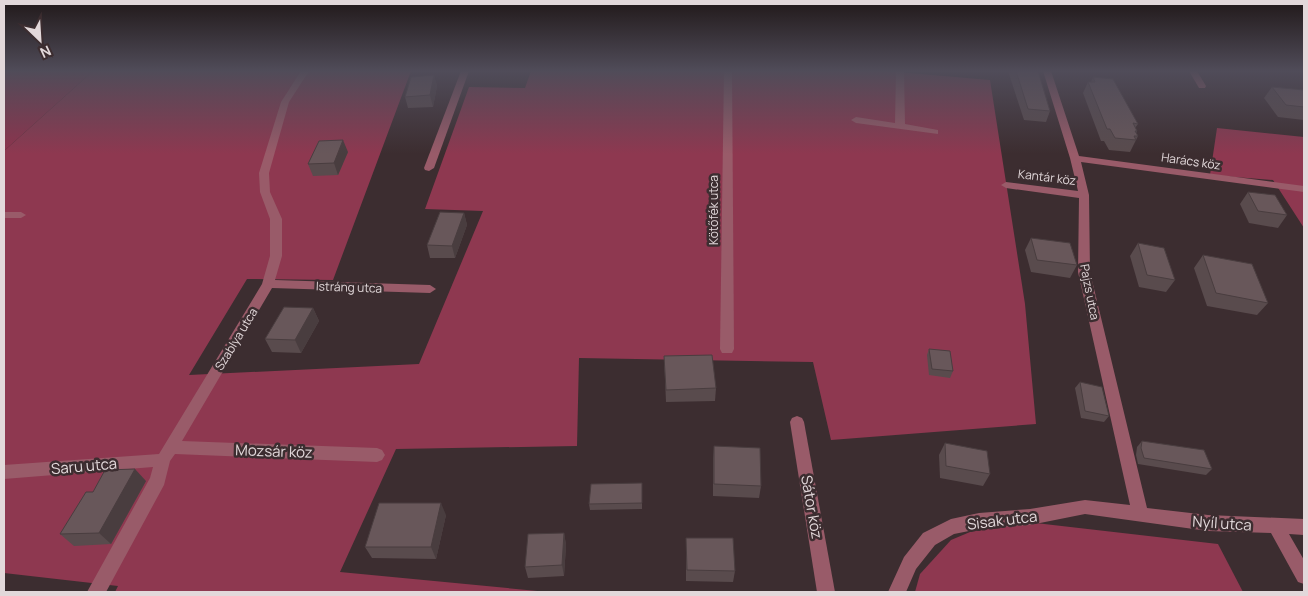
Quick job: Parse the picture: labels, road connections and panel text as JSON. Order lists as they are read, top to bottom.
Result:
{
  "streets": {
    "street": [
      "Harács köz",
      "Kantár köz",
      "Kötőfék utca",
      "Istráng utca",
      "Pajzs utca",
      "Szablya utca",
      "Mozsár köz",
      "Saru utca",
      "Sátor köz",
      "Sisak utca",
      "Nyíl utca"
    ]
  },
  "crossings": [
    ["Harács köz", "Pajzs utca"],
    ["Kantár köz", "Pajzs utca"],
    ["Istráng utca", "Szablya utca"],
    ["Pajzs utca", "Sisak utca"],
    ["Pajzs utca", "Nyíl utca"],
    ["Szablya utca", "Mozsár köz"],
    ["Szablya utca", "Saru utca"],
    ["Mozsár köz", "Saru utca"],
    ["Sisak utca", "Nyíl utca"]
  ],
  "north": "bottom right"
}
